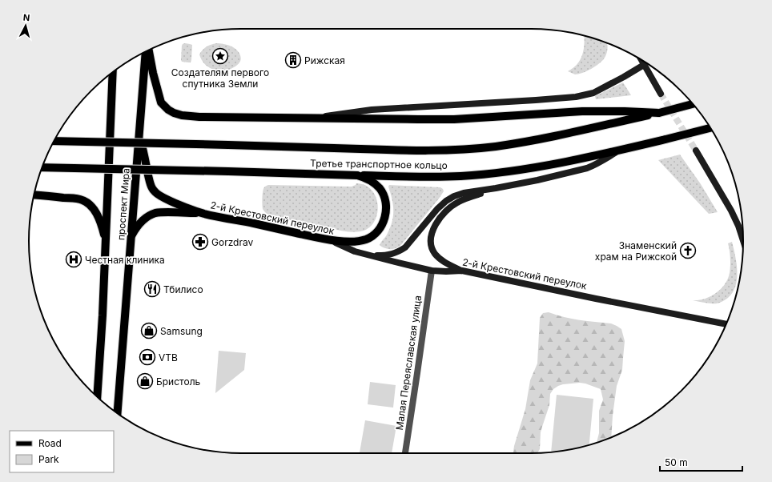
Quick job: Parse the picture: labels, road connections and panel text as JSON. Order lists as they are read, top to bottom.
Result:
{
  "streets": {
    "main road": ["Третье транспортное кольцо", "проспект Мира", "2-й Крестовский переулок"],
    "street": ["Малая Переяславская улица"]
  },
  "crossings": [
    ["проспект Мира", "2-й Крестовский переулок"],
    ["2-й Крестовский переулок", "Малая Переяславская улица"]
  ],
  "places": {
    "place": ["Создателям первого спутника Земли"],
    "building": ["Рижская"],
    "pharmacy": ["Gorzdrav"],
    "church": ["Знаменский храм на Рижской"],
    "hospital": ["Честная клиника"],
    "restaurant": ["Тбилисо"],
    "shop": ["Samsung", "Бристоль"],
    "bank": ["VTB"]
  },
  "legend": ["Road", "Park"],
  "scale_bar": "50 m",
  "north": "top"
}
